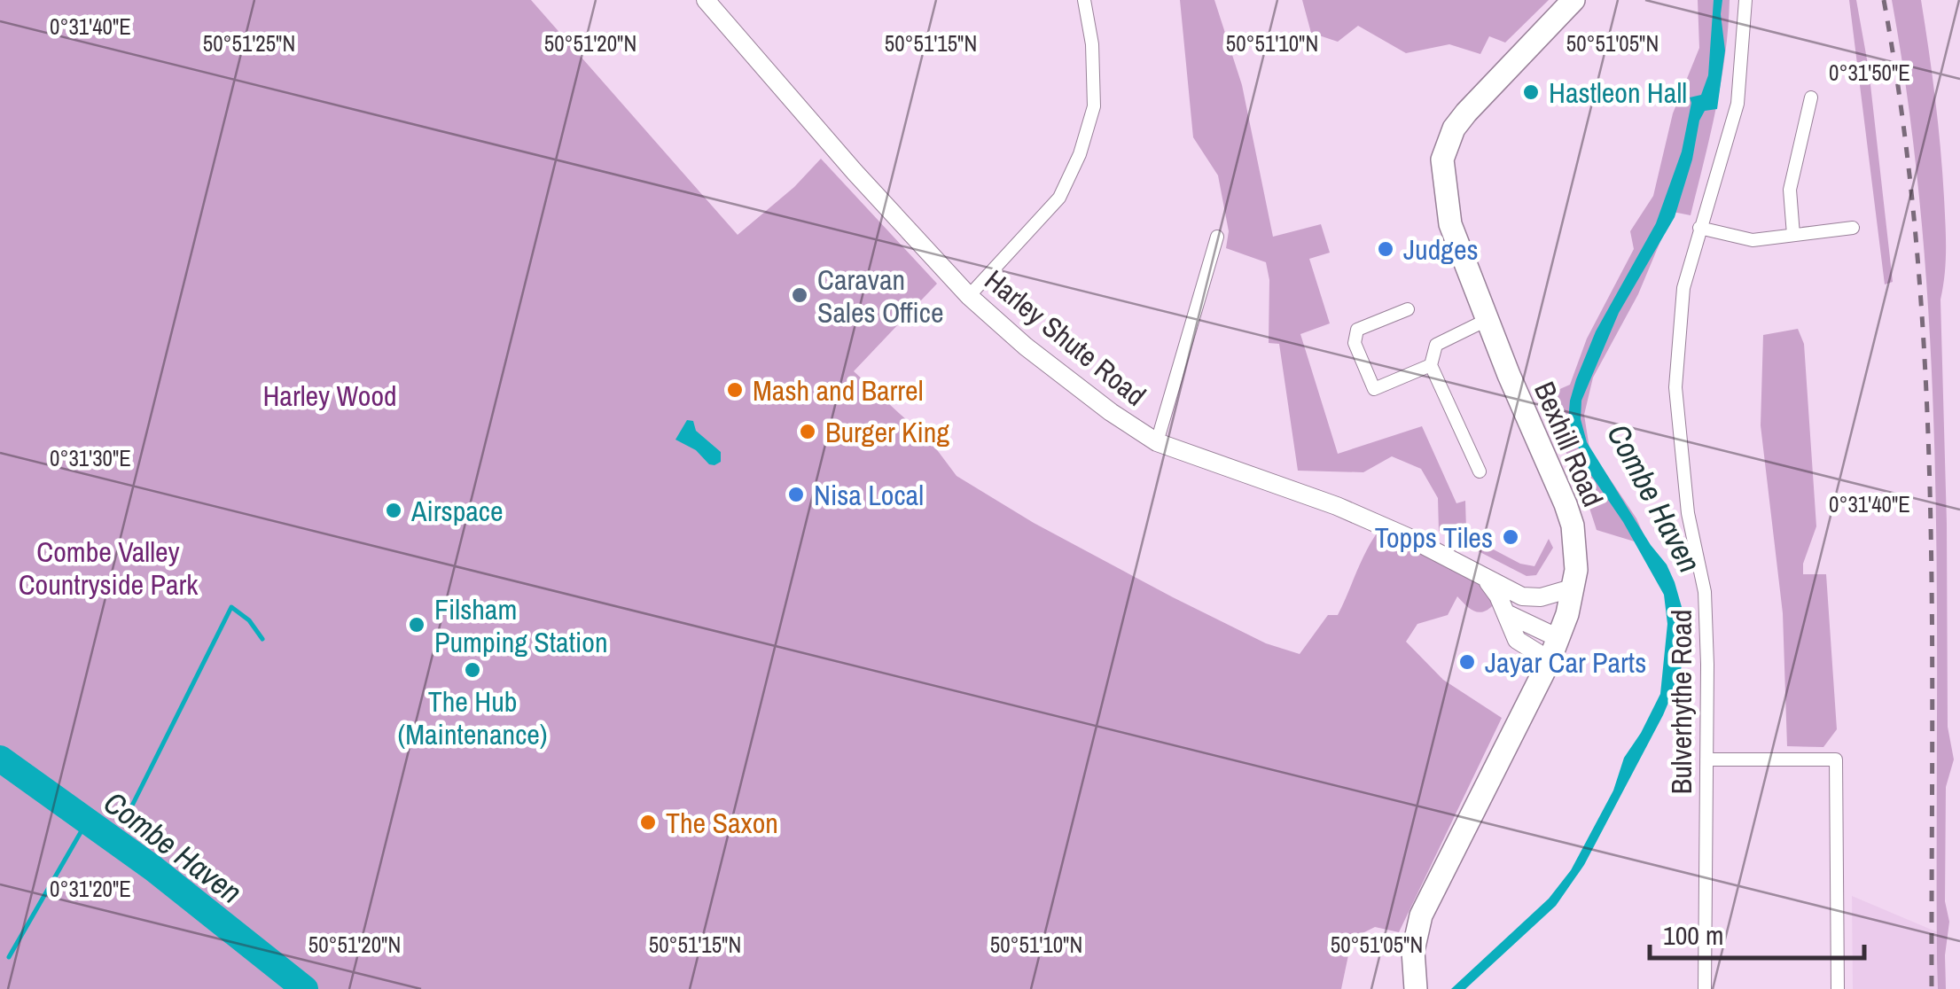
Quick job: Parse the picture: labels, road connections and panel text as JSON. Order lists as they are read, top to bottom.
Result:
{
  "streets": {
    "highway": ["Bexhill Road"],
    "main road": ["Harley Shute Road"],
    "street": ["Bulverhythe Road"]
  },
  "crossings": [
    ["Harley Shute Road", "Bexhill Road"]
  ],
  "water": ["Combe Haven"],
  "parks": ["Harley Wood", "Combe Valley Countryside Park"],
  "places": [
    "Hastleon Hall",
    "Judges",
    "Caravan Sales Office",
    "Mash and Barrel",
    "Burger King",
    "Nisa Local",
    "Airspace",
    "Topps Tiles",
    "Filsham Pumping Station",
    "Jayar Car Parts",
    "The Hub (Maintenance)",
    "The Saxon"
  ],
  "scale_bar": "100 m",
  "coordinates": [
    "0°31'40\"E",
    "50°51'25\"N",
    "50°51'20\"N",
    "50°51'15\"N",
    "50°51'10\"N",
    "50°51'05\"N",
    "0°31'50\"E",
    "0°31'30\"E",
    "0°31'20\"E"
  ]
}
